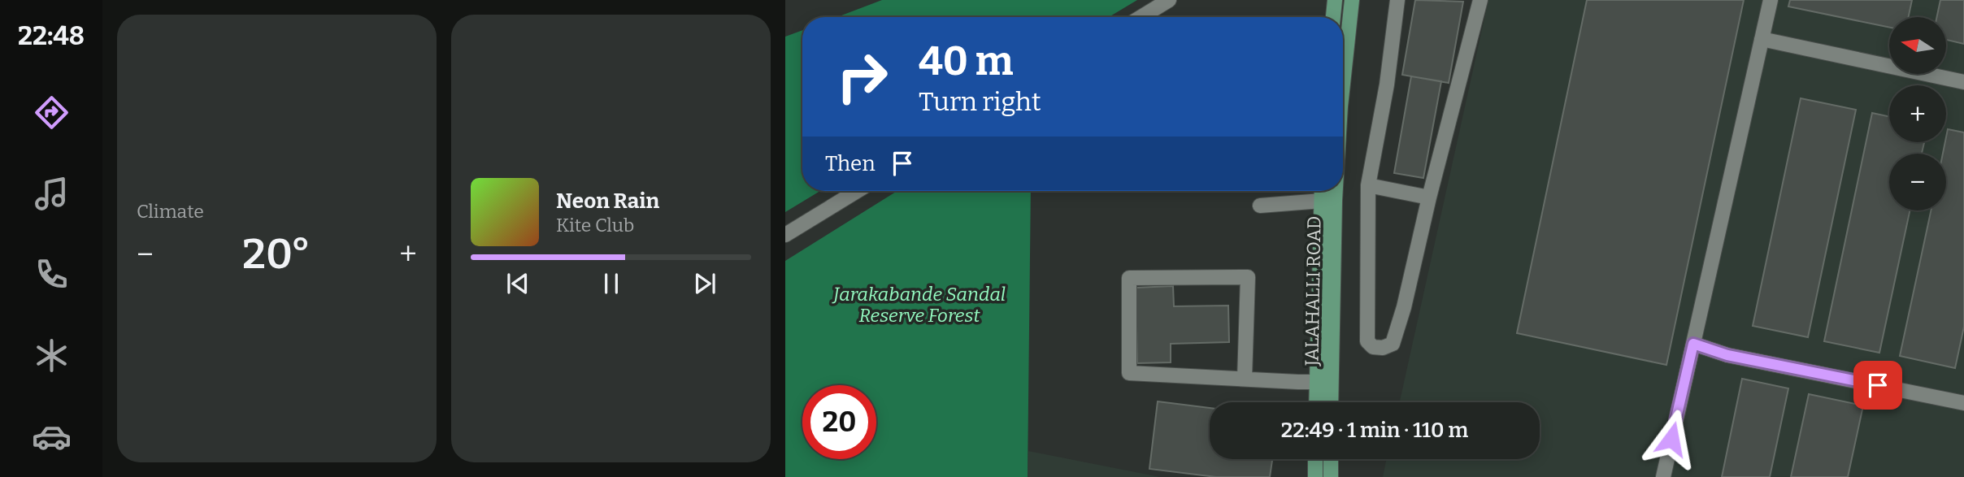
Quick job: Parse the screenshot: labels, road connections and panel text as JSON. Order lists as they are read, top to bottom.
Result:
{
  "streets": {
    "main road": ["JALAHALLI ROAD"]
  },
  "parks": ["Jarakabande Sandal Reserve Forest"],
  "north": "left",
  "page": {
    "tabs": "22:48",
    "tile": "Climate",
    "map_buttons": ["+", "−"],
    "turn": ["40 m", "Turn right"],
    "then": "Then",
    "song": ["Neon Rain", "Kite Club"],
    "heat": ["−", "20°", "+"],
    "limit": "20",
    "trip": "22:49 · 1 min · 110 m"
  }
}
